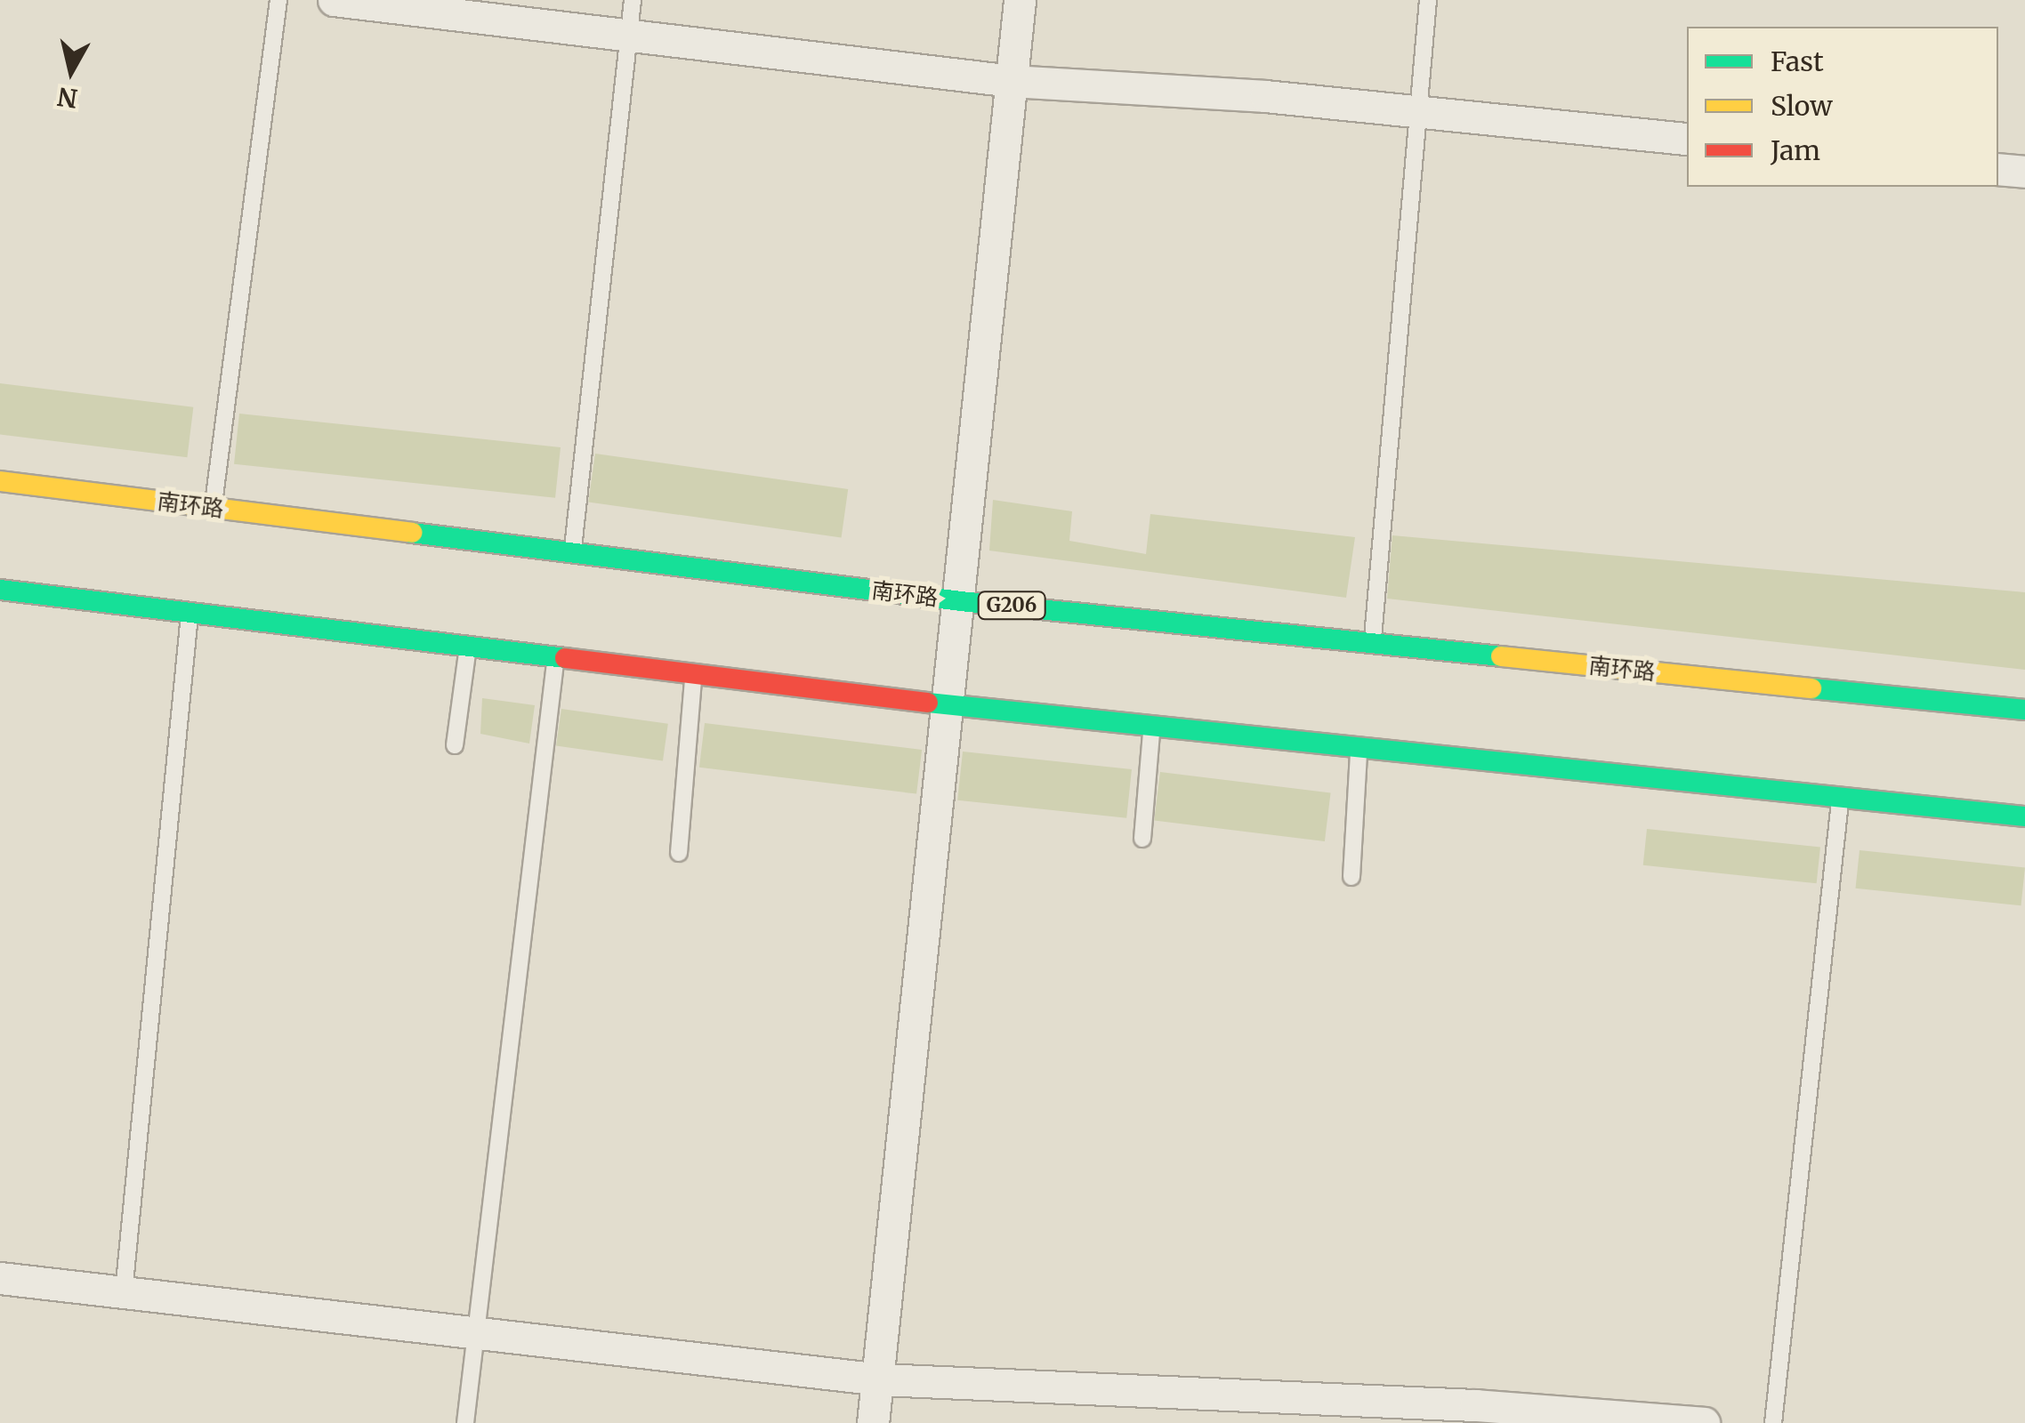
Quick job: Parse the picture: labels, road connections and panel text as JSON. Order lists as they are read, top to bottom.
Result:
{
  "streets": {
    "highway": ["南环路", "G206"]
  },
  "legend": ["Fast", "Slow", "Jam"],
  "north": "bottom"
}
